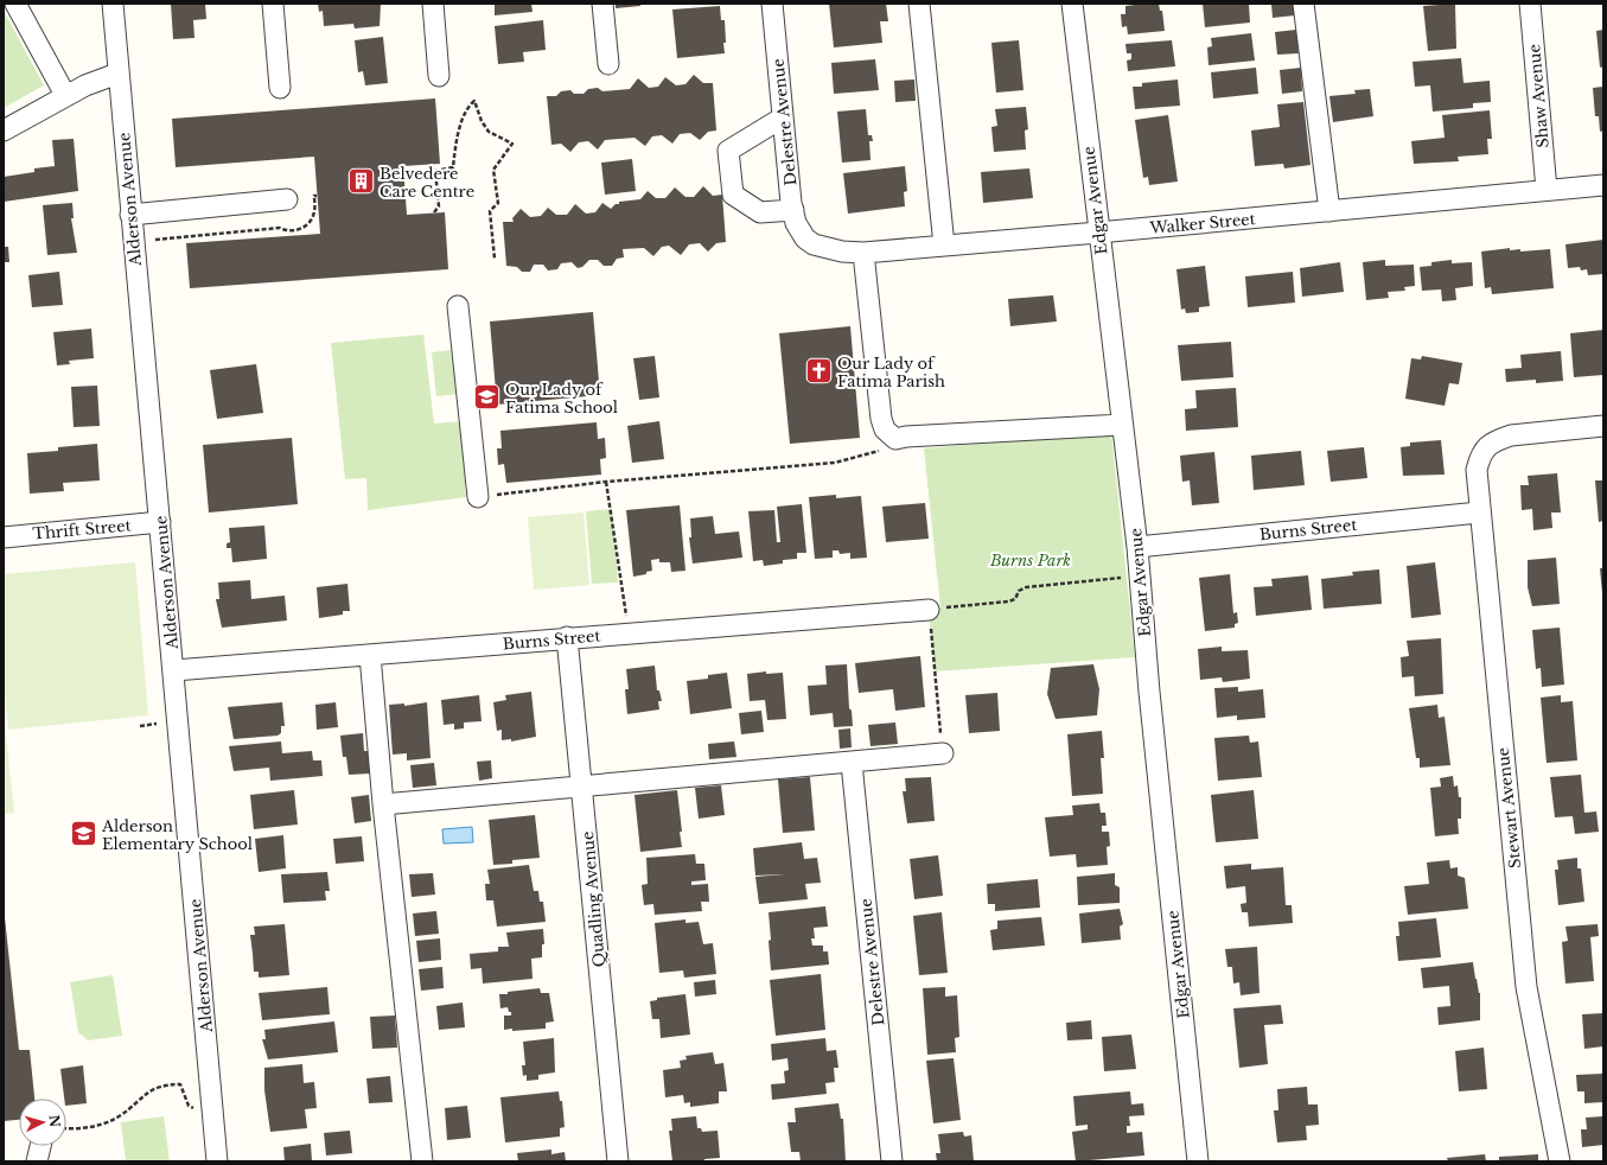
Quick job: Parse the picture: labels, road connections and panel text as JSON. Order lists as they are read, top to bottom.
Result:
{
  "streets": {
    "street": [
      "Shaw Avenue",
      "Delestre Avenue",
      "Alderson Avenue",
      "Edgar Avenue",
      "Walker Street",
      "Thrift Street",
      "Burns Street",
      "Stewart Avenue",
      "Quadling Avenue"
    ]
  },
  "crossings": [
    ["Shaw Avenue", "Walker Street"],
    ["Delestre Avenue", "Walker Street"],
    ["Alderson Avenue", "Thrift Street"],
    ["Alderson Avenue", "Burns Street"],
    ["Edgar Avenue", "Walker Street"],
    ["Edgar Avenue", "Burns Street"],
    ["Burns Street", "Stewart Avenue"],
    ["Burns Street", "Quadling Avenue"]
  ],
  "parks": ["Burns Park"],
  "places": {
    "building": ["Belvedere Care Centre"],
    "church": ["Our Lady of Fatima Parish"],
    "school or university": ["Our Lady of Fatima School", "Alderson Elementary School"]
  },
  "north": "right"
}
